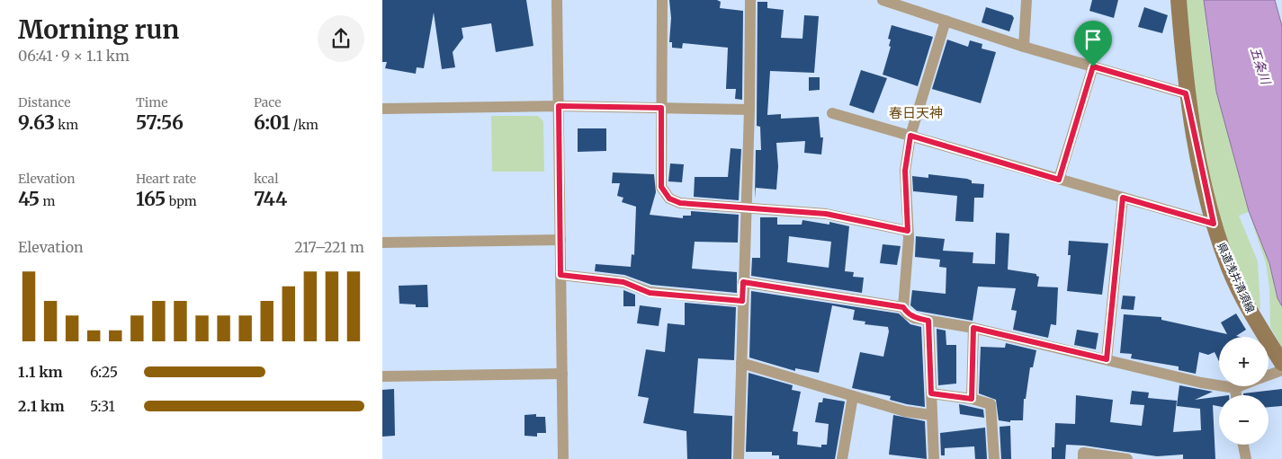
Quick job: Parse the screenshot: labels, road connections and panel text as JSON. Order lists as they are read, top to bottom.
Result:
{
  "streets": {
    "main road": ["県道浅井清須線"]
  },
  "districts": ["春日天神"],
  "water": ["五条川"],
  "page": {
    "heading": ["Morning run", "06:41 · 9 × 1.1 km"],
    "stats": [
      ["Distance", "9.63 km"],
      ["Time", "57:56"],
      ["Pace", "6:01 /km"],
      ["Elevation", "45 m"],
      ["Heart rate", "165 bpm"],
      ["kcal", "744"]
    ],
    "chart": ["Elevation", "217–221 m"],
    "map_buttons": ["+", "−"],
    "list": [
      {
        "name": "1.1 km",
        "note": "6:25"
      },
      {
        "name": "2.1 km",
        "note": "5:31"
      }
    ]
  }
}
